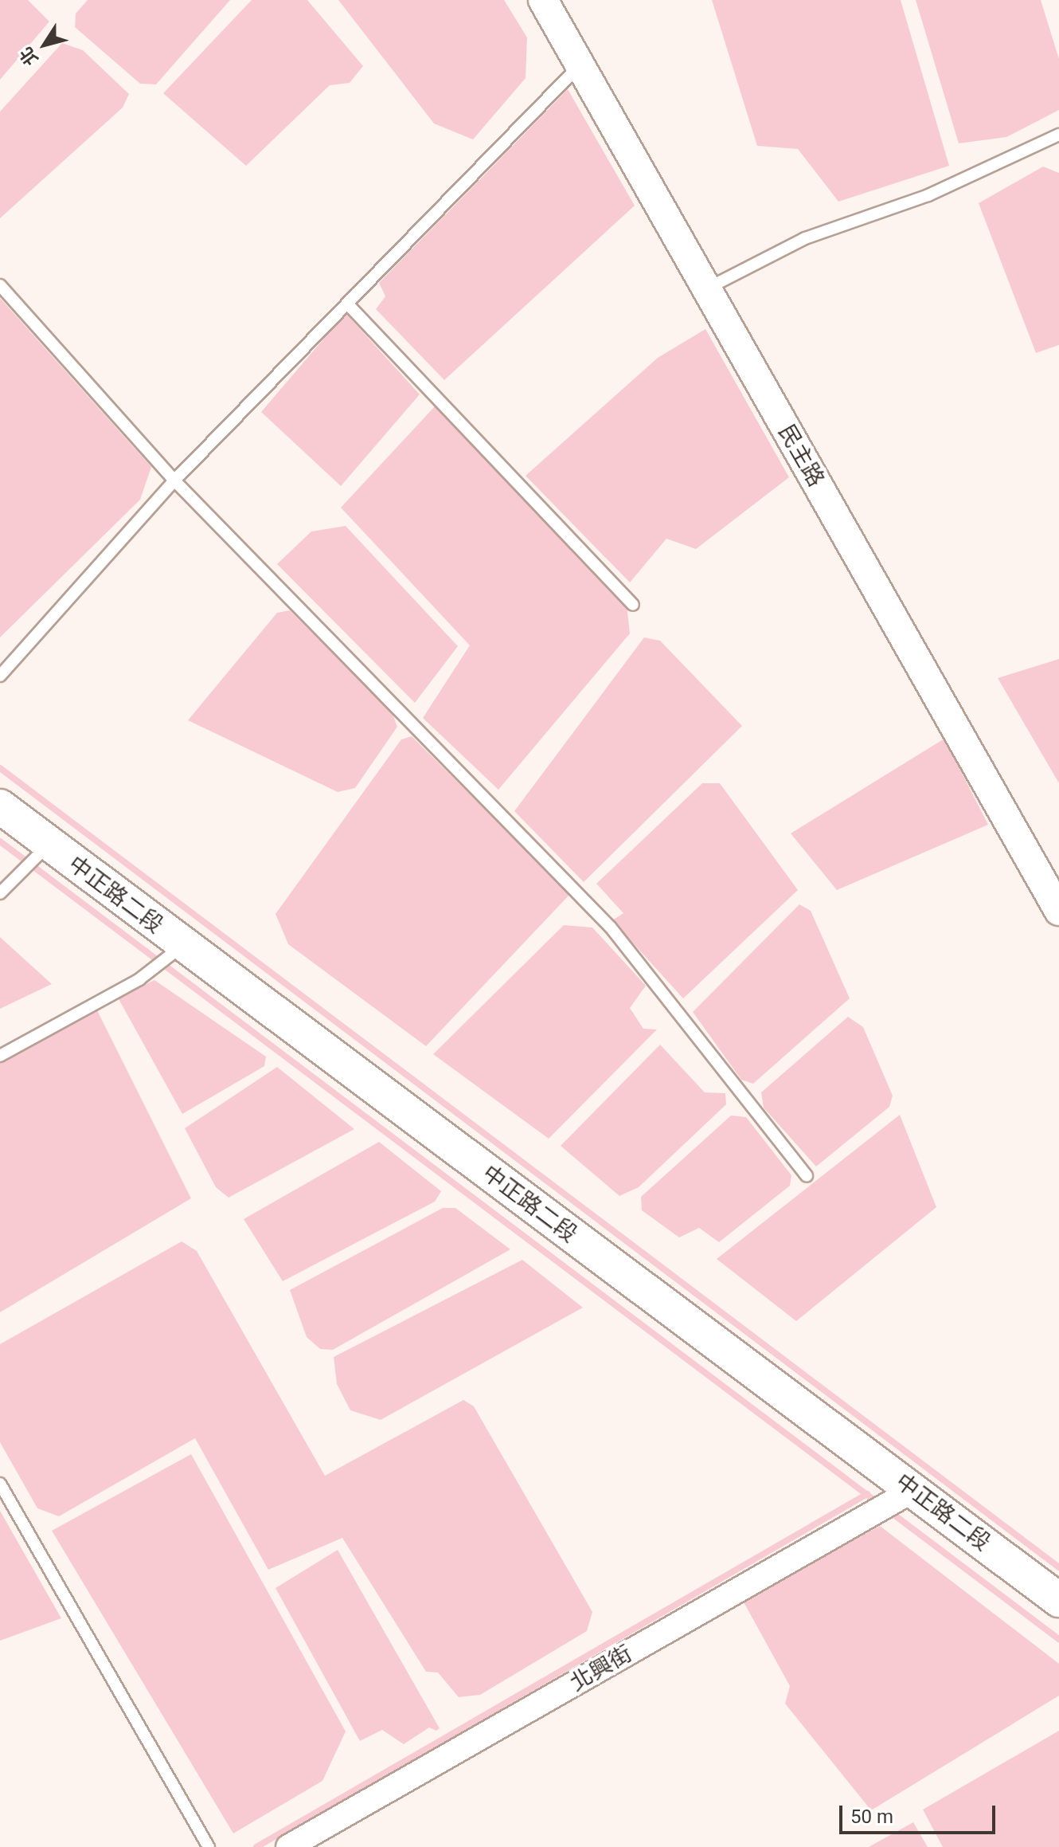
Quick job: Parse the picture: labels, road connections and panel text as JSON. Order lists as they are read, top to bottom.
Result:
{
  "streets": {
    "main road": ["中正路二段"],
    "street": ["民主路", "北興街"]
  },
  "crossings": [
    ["中正路二段", "北興街"]
  ],
  "scale_bar": "50 m",
  "north": "bottom left"
}
